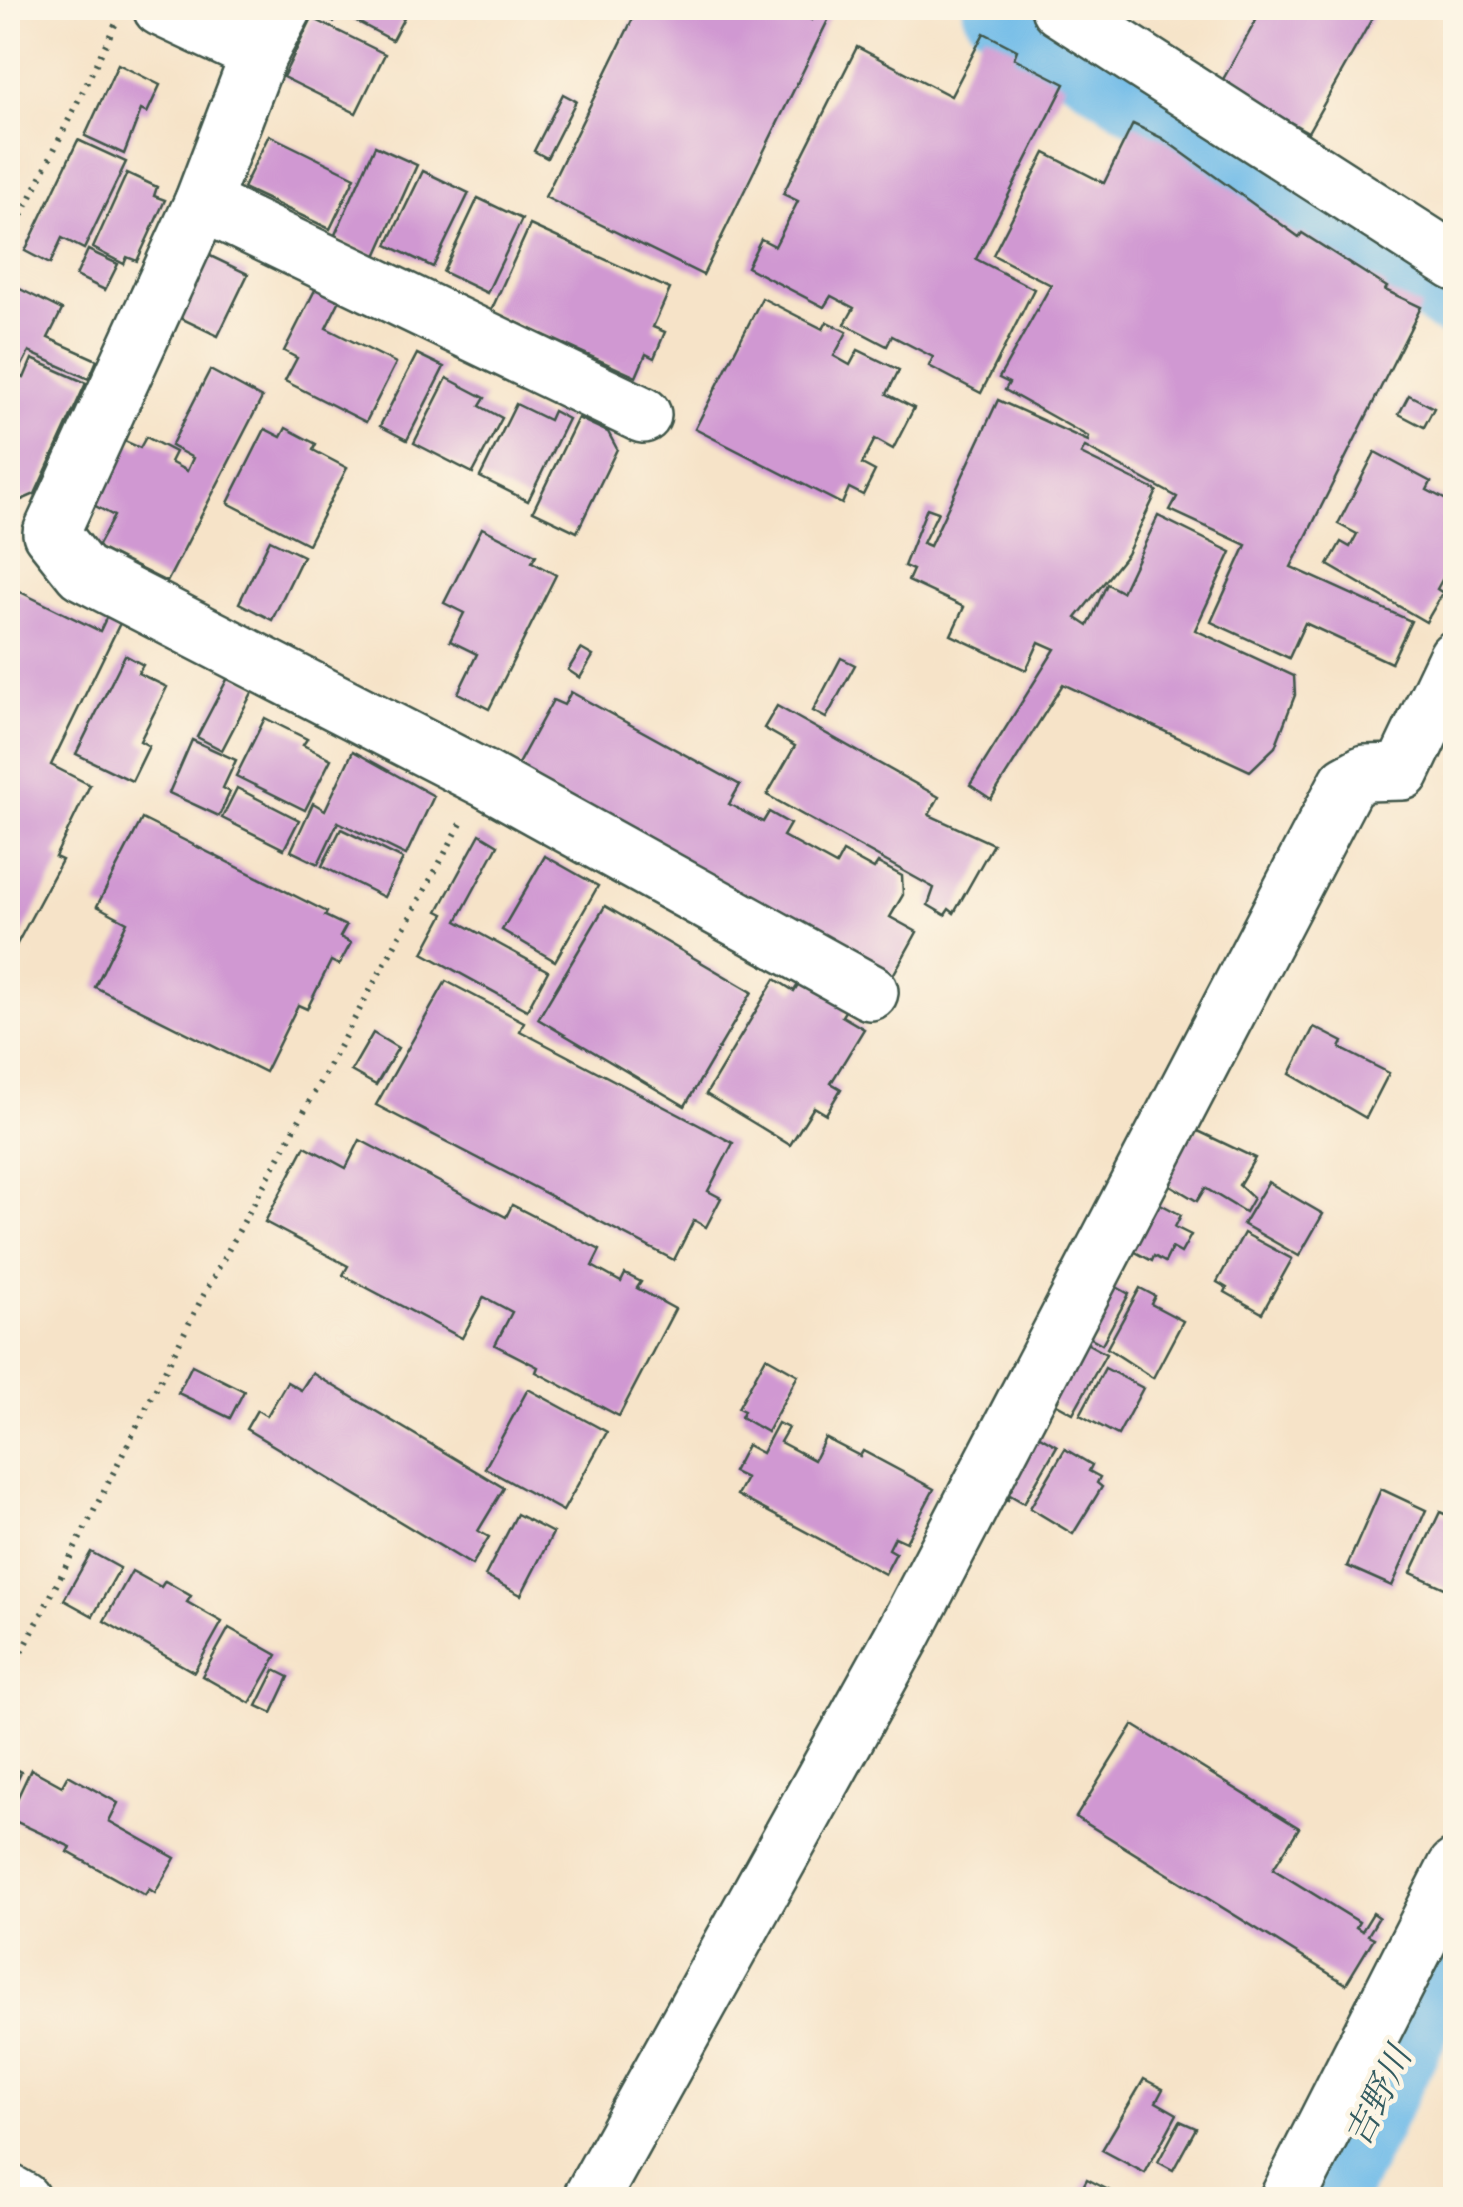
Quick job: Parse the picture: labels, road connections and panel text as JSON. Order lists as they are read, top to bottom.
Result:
{
  "water": ["吉野川"]
}
